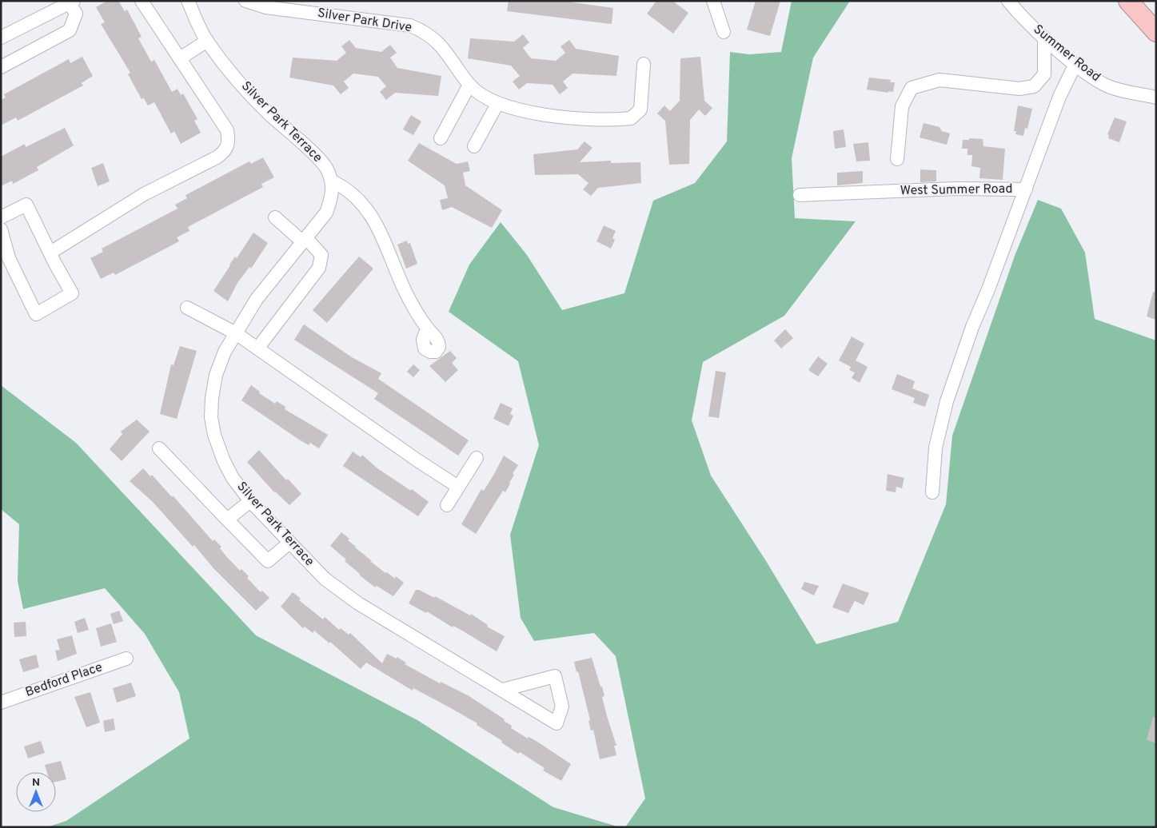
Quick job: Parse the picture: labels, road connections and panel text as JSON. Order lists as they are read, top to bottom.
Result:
{
  "streets": {
    "street": [
      "Silver Park Drive",
      "Summer Road",
      "Silver Park Terrace",
      "West Summer Road",
      "Bedford Place"
    ]
  },
  "crossings": [
    ["Summer Road", "West Summer Road"]
  ],
  "north": "top"
}
